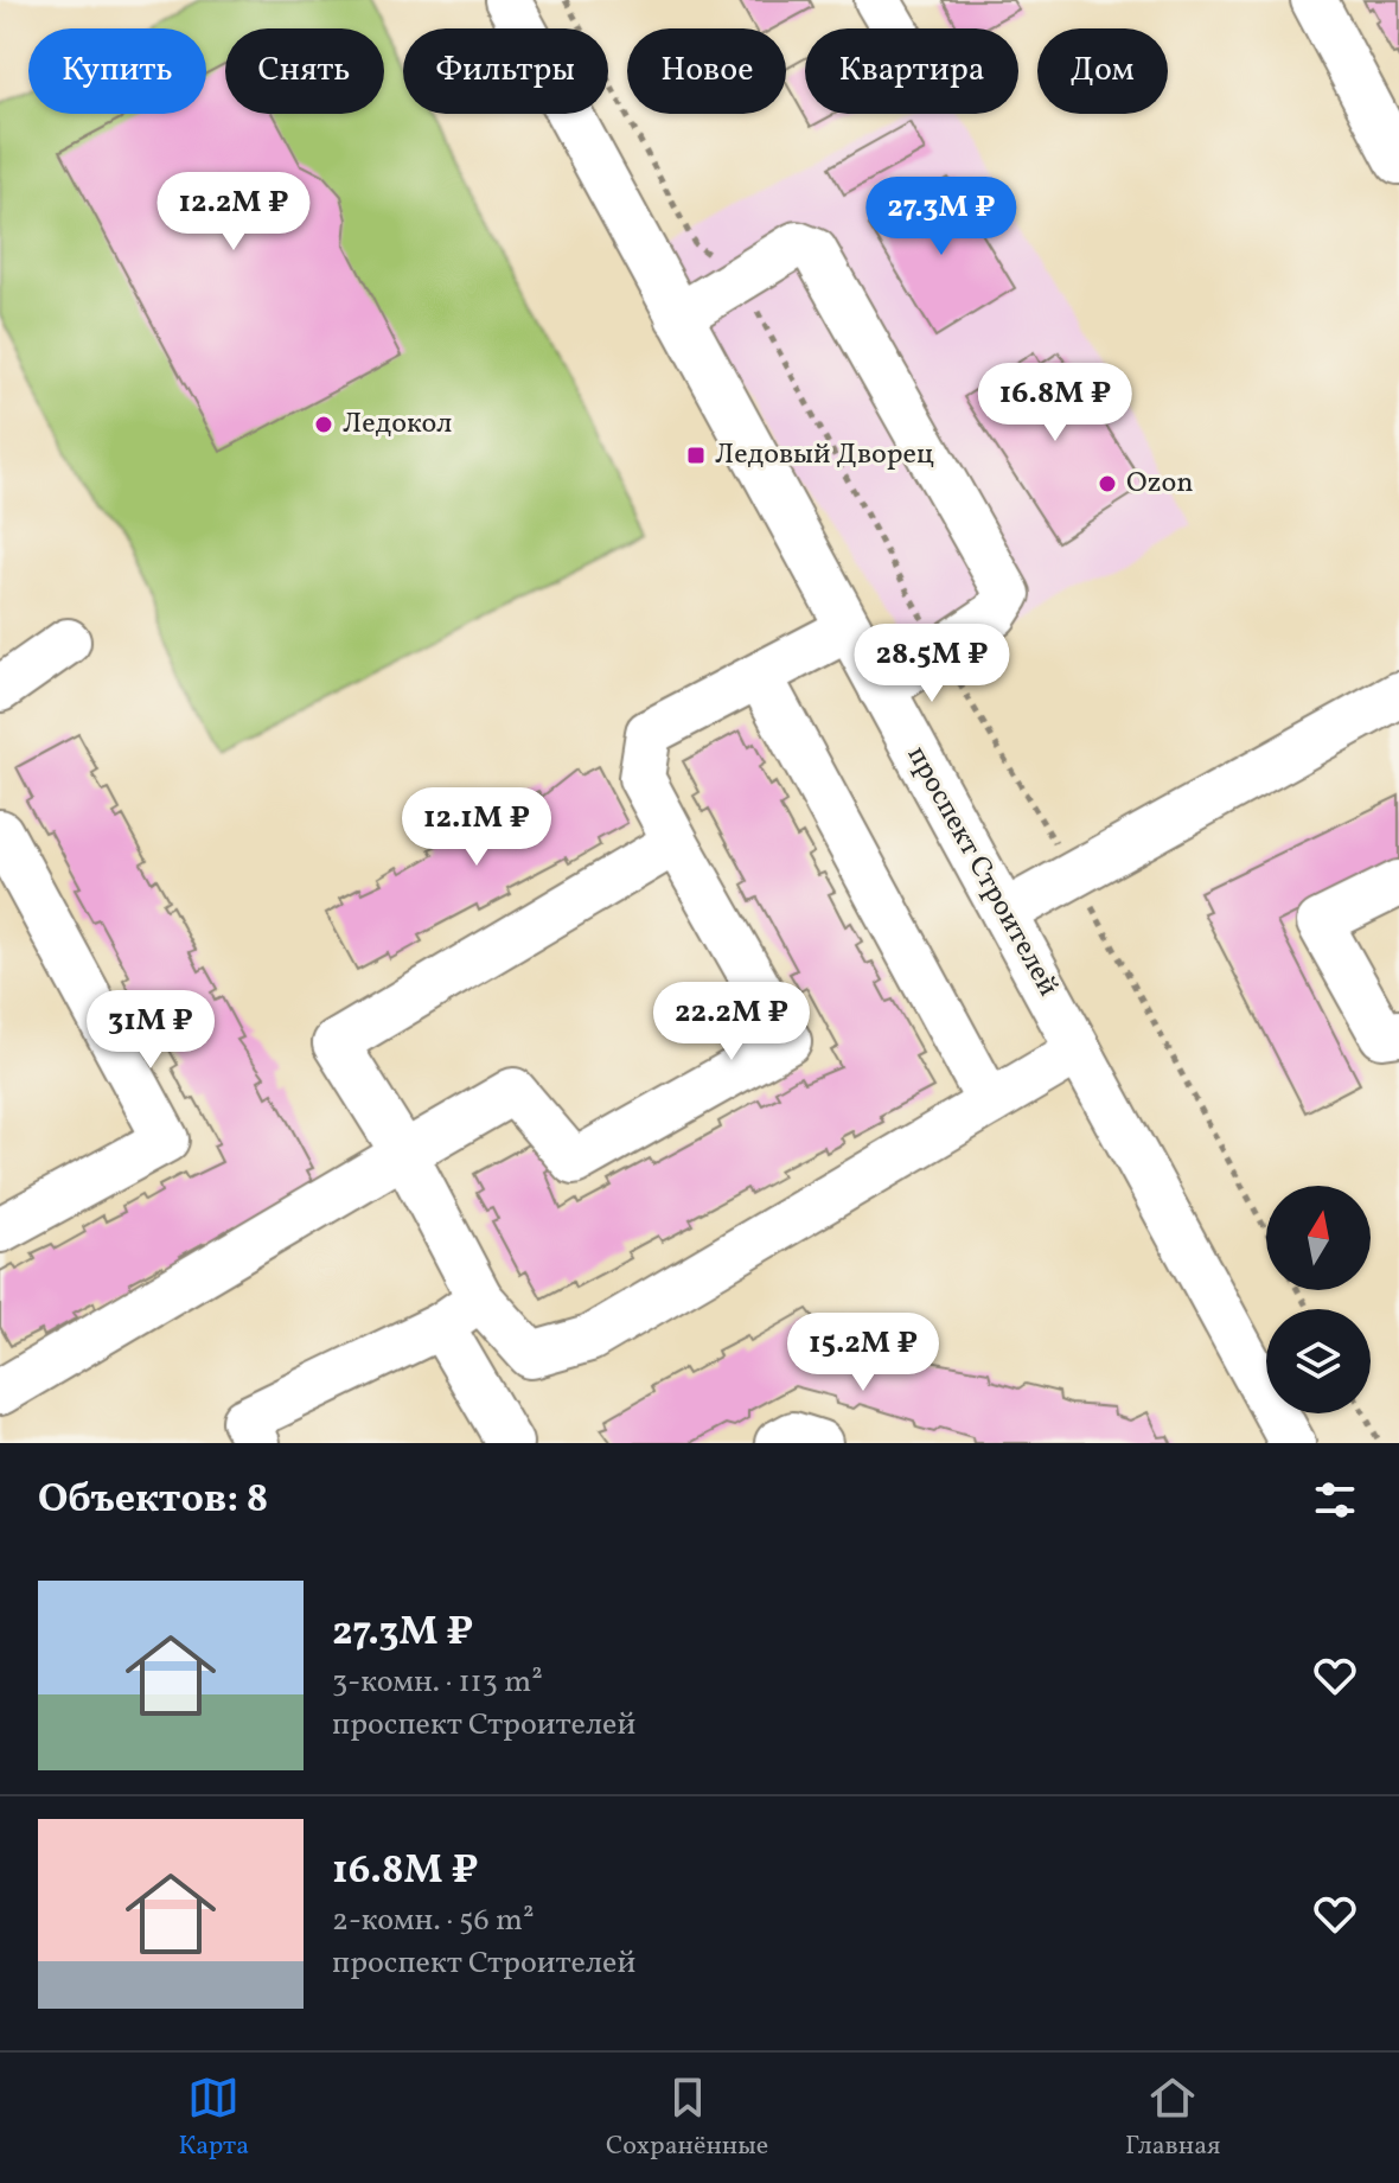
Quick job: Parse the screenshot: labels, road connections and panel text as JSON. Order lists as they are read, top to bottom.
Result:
{
  "streets": {
    "street": ["проспект Строителей"]
  },
  "places": {
    "other": ["Ледокол", "Ozon"],
    "transit": ["Ледовый Дворец"]
  },
  "north": "top",
  "page": {
    "chip": [
      "Купить",
      "Снять",
      "Фильтры",
      "Новое",
      "Квартира",
      "Дом"
    ],
    "price": [
      "12.2M ₽",
      "27.3M ₽",
      "16.8M ₽",
      "28.5M ₽",
      "12.1M ₽",
      "22.2M ₽",
      "31M ₽",
      "15.2M ₽"
    ],
    "heading": "Объектов: 8",
    "list": [
      {
        "name": "27.3M ₽",
        "note": "3-комн. · 113 m² · проспект Строителей"
      },
      {
        "name": "16.8M ₽",
        "note": "2-комн. · 56 m² · проспект Строителей"
      }
    ],
    "tabs": ["Карта", "Сохранённые", "Главная"]
  }
}
